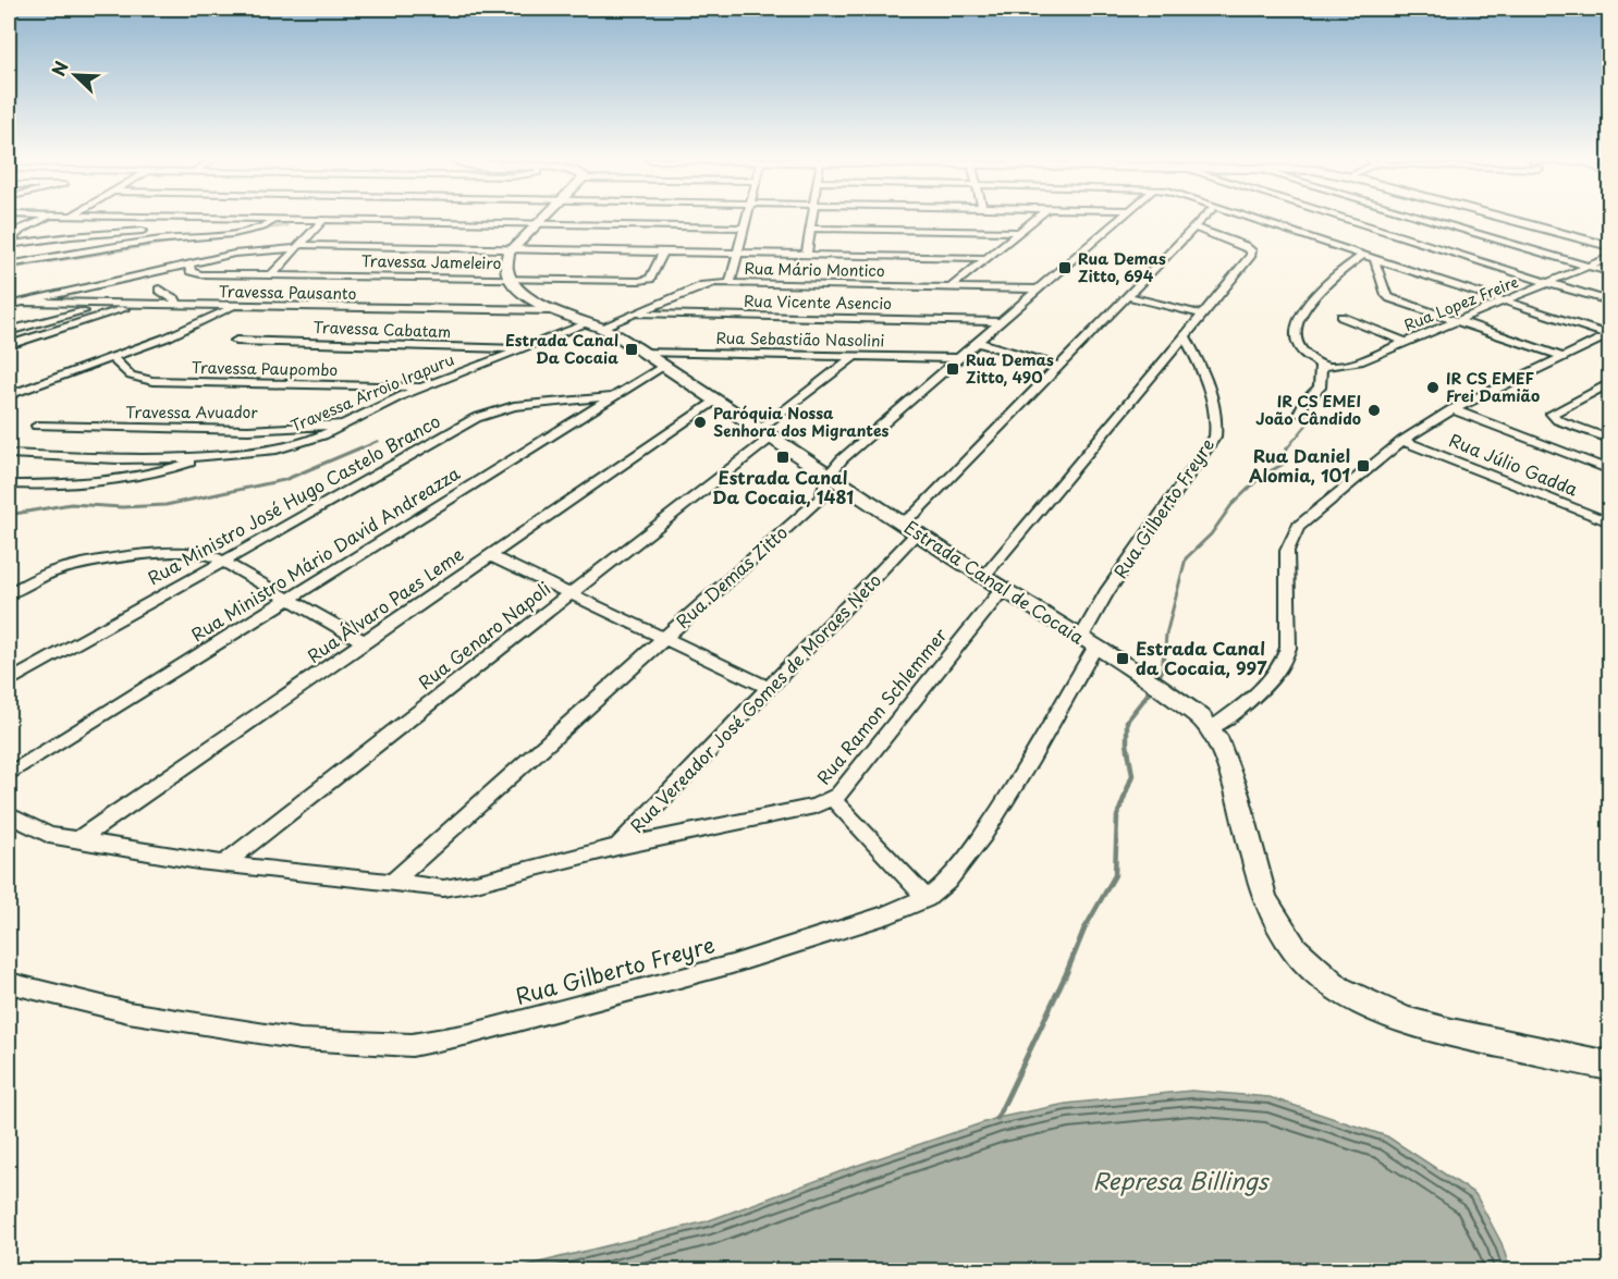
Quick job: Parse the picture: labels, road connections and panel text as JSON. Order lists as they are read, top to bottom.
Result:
{
  "streets": {
    "main road": ["Estrada Canal de Cocaia"],
    "street": [
      "Travessa Jameleiro",
      "Rua Mário Montico",
      "Travessa Pausanto",
      "Rua Vicente Asencio",
      "Rua Lopez Freire",
      "Travessa Cabatam",
      "Rua Sebastião Nasolini",
      "Travessa Paupombo",
      "Travessa Arroio Irapuru",
      "Travessa Avuador",
      "Rua Júlio Gadda",
      "Rua Ministro José Hugo Castelo Branco",
      "Rua Gilberto Freyre",
      "Rua Ministro Mário David Andreazza",
      "Rua Demas Zitto",
      "Rua Álvaro Paes Leme",
      "Rua Genaro Napoli",
      "Rua Vereador José Gomes de Moraes Neto",
      "Rua Ramon Schlemmer"
    ]
  },
  "crossings": [
    ["Travessa Jameleiro", "Estrada Canal de Cocaia"],
    ["Rua Mário Montico", "Rua Vicente Asencio"],
    ["Rua Mário Montico", "Travessa Arroio Irapuru"],
    ["Rua Mário Montico", "Rua Demas Zitto"],
    ["Rua Mário Montico", "Estrada Canal de Cocaia"],
    ["Travessa Pausanto", "Estrada Canal de Cocaia"],
    ["Rua Vicente Asencio", "Rua Demas Zitto"],
    ["Travessa Cabatam", "Travessa Arroio Irapuru"],
    ["Rua Sebastião Nasolini", "Rua Demas Zitto"],
    ["Rua Sebastião Nasolini", "Estrada Canal de Cocaia"],
    ["Rua Sebastião Nasolini", "Rua Genaro Napoli"],
    ["Travessa Paupombo", "Travessa Arroio Irapuru"],
    ["Travessa Arroio Irapuru", "Travessa Avuador"],
    ["Travessa Arroio Irapuru", "Estrada Canal de Cocaia"],
    ["Rua Ministro José Hugo Castelo Branco", "Rua Ministro Mário David Andreazza"],
    ["Rua Gilberto Freyre", "Estrada Canal de Cocaia"],
    ["Rua Ministro Mário David Andreazza", "Estrada Canal de Cocaia"],
    ["Rua Demas Zitto", "Estrada Canal de Cocaia"],
    ["Rua Demas Zitto", "Rua Vereador José Gomes de Moraes Neto"],
    ["Estrada Canal de Cocaia", "Rua Álvaro Paes Leme"],
    ["Estrada Canal de Cocaia", "Rua Genaro Napoli"],
    ["Estrada Canal de Cocaia", "Rua Vereador José Gomes de Moraes Neto"],
    ["Estrada Canal de Cocaia", "Rua Ramon Schlemmer"],
    ["Rua Álvaro Paes Leme", "Rua Vereador José Gomes de Moraes Neto"],
    ["Rua Genaro Napoli", "Rua Vereador José Gomes de Moraes Neto"],
    ["Rua Vereador José Gomes de Moraes Neto", "Rua Ramon Schlemmer"]
  ],
  "water": ["Represa Billings"],
  "places": {
    "transit": [
      "Rua Demas Zitto, 694",
      "Estrada Canal Da Cocaia",
      "Rua Demas Zitto, 490",
      "Estrada Canal Da Cocaia, 1481",
      "Rua Daniel Alomia, 101",
      "Estrada Canal da Cocaia, 997"
    ],
    "other": ["IR CS EMEF Frei Damião", "IR CS EMEI João Cândido", "Paróquia Nossa Senhora dos Migrantes"]
  },
  "north": "top left"
}
